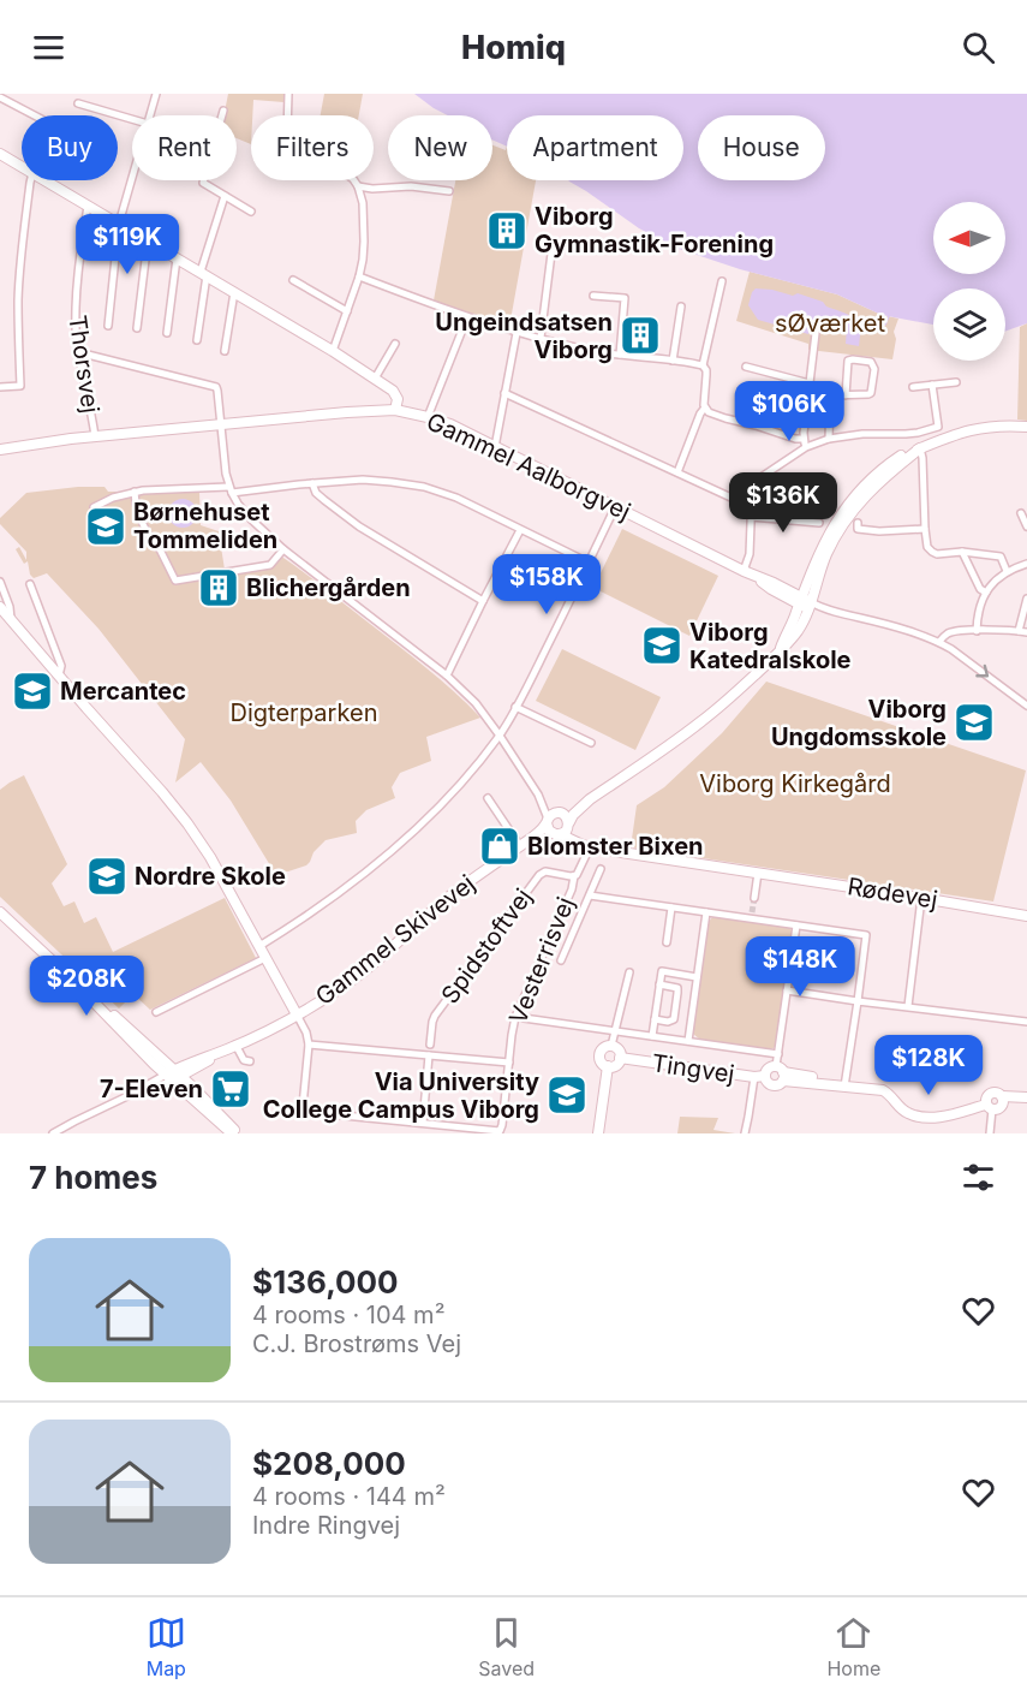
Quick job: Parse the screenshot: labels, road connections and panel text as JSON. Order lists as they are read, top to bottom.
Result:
{
  "streets": {
    "street": [
      "Thorsvej",
      "Gammel Aalborgvej",
      "Rødevej",
      "Gammel Skivevej",
      "Spidstoftvej",
      "Vesterrisvej",
      "Tingvej"
    ]
  },
  "crossings": [
    ["Thorsvej", "Gammel Aalborgvej"],
    ["Gammel Aalborgvej", "Gammel Skivevej"],
    ["Spidstoftvej", "Vesterrisvej"]
  ],
  "parks": ["sØværket", "Digterparken", "Viborg Kirkegård"],
  "places": {
    "building": ["Viborg Gymnastik-Forening", "Ungeindsatsen Viborg", "Blichergården"],
    "school or university": [
      "Børnehuset Tommeliden",
      "Viborg Katedralskole",
      "Mercantec",
      "Viborg Ungdomsskole",
      "Nordre Skole",
      "Via University College Campus Viborg"
    ],
    "shop": ["Blomster Bixen"],
    "supermarket": ["7-Eleven"]
  },
  "north": "left",
  "page": {
    "header": "Homiq",
    "chip": [
      "Buy",
      "Rent",
      "Filters",
      "New",
      "Apartment",
      "House"
    ],
    "price": [
      "$119K",
      "$106K",
      "$136K",
      "$158K",
      "$148K",
      "$208K",
      "$128K"
    ],
    "heading": "7 homes",
    "list": [
      {
        "name": "$136,000",
        "note": "4 rooms · 104 m² · C.J. Brostrøms Vej"
      },
      {
        "name": "$208,000",
        "note": "4 rooms · 144 m² · Indre Ringvej"
      }
    ],
    "tabs": ["Map", "Saved", "Home"]
  }
}
